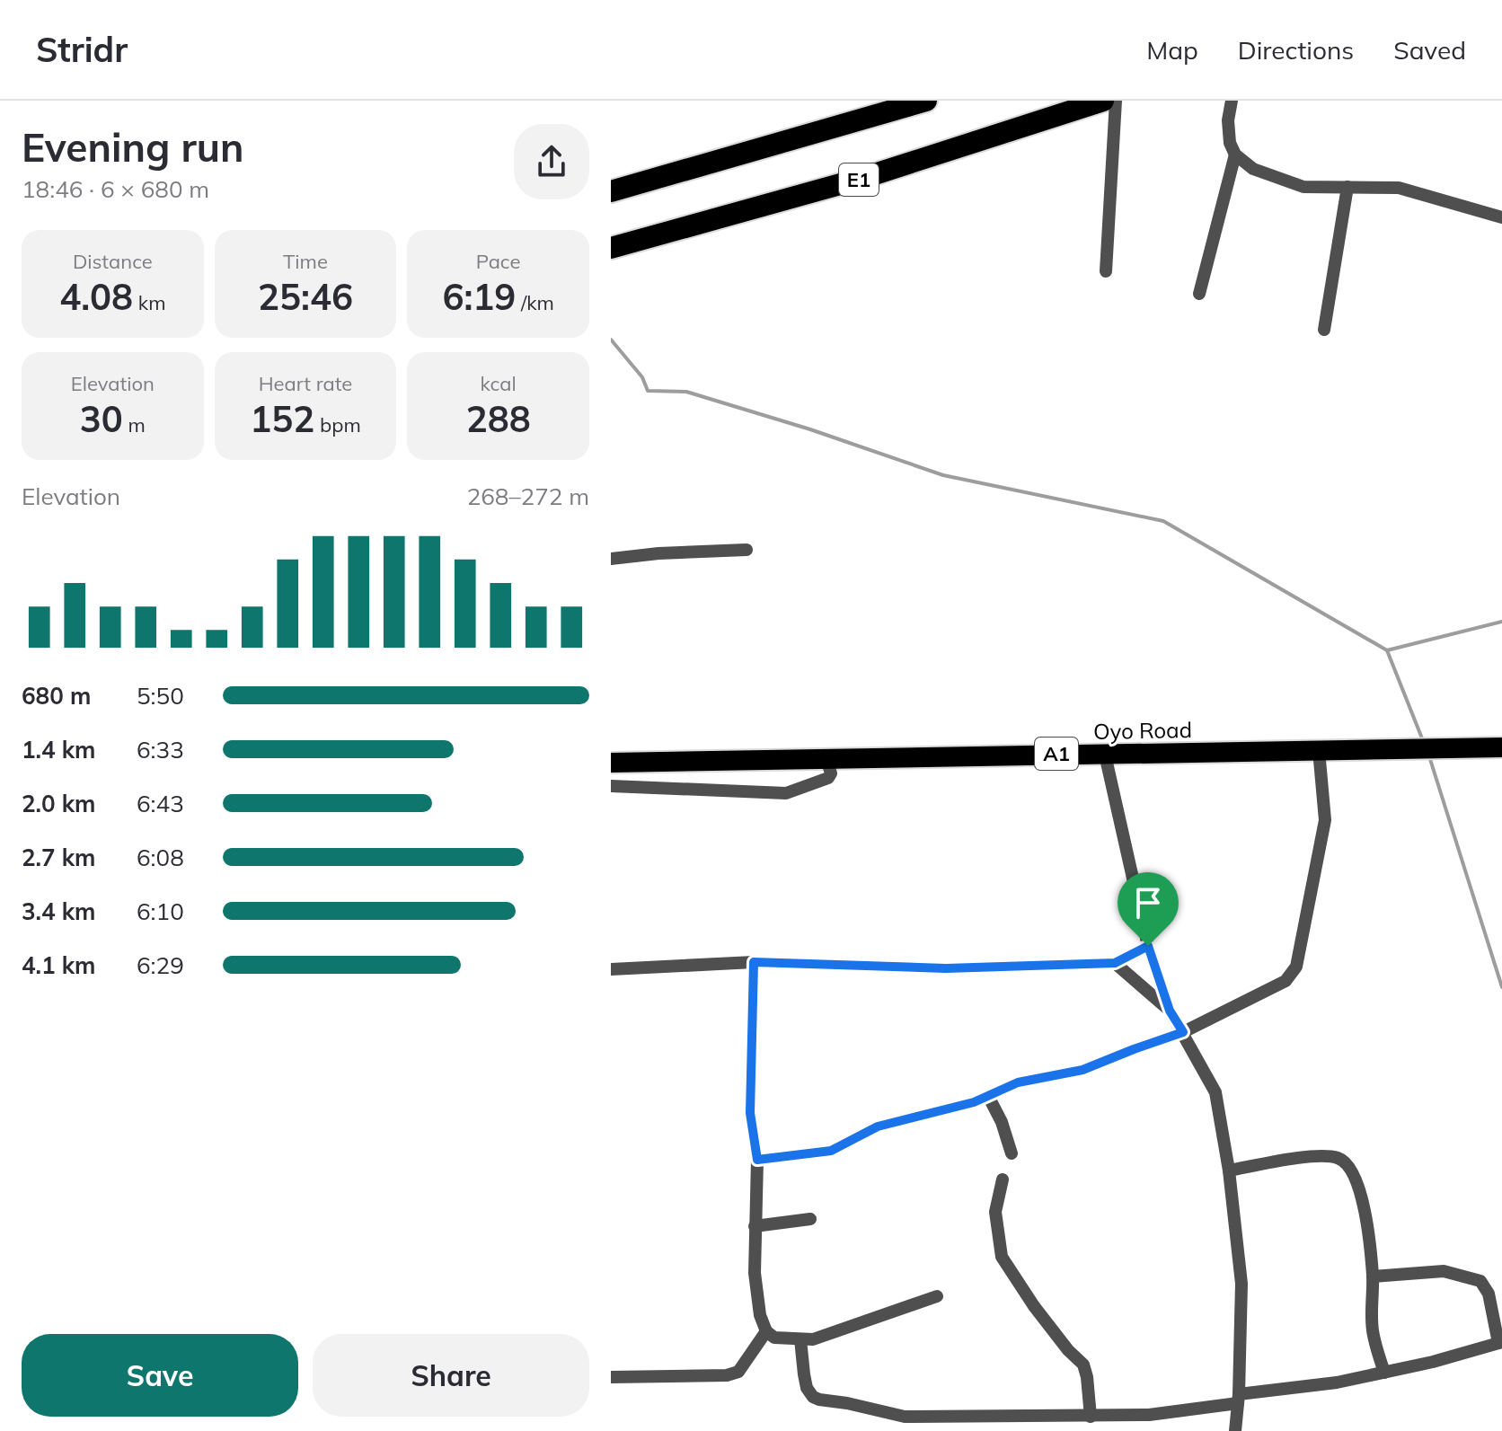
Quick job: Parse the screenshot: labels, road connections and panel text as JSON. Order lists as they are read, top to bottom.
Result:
{
  "streets": {
    "highway": ["E1", "Oyo Road", "A1"]
  },
  "page": {
    "header": "Stridr",
    "nav": ["Map", "Directions", "Saved"],
    "heading": ["Evening run", "18:46 · 6 × 680 m"],
    "stats": [
      ["Distance", "4.08 km"],
      ["Time", "25:46"],
      ["Pace", "6:19 /km"],
      ["Elevation", "30 m"],
      ["Heart rate", "152 bpm"],
      ["kcal", "288"]
    ],
    "chart": ["Elevation", "268–272 m"],
    "list": [
      {
        "name": "680 m",
        "note": "5:50"
      },
      {
        "name": "1.4 km",
        "note": "6:33"
      },
      {
        "name": "2.0 km",
        "note": "6:43"
      },
      {
        "name": "2.7 km",
        "note": "6:08"
      },
      {
        "name": "3.4 km",
        "note": "6:10"
      },
      {
        "name": "4.1 km",
        "note": "6:29"
      }
    ],
    "buttons": ["Save", "Share"]
  }
}
